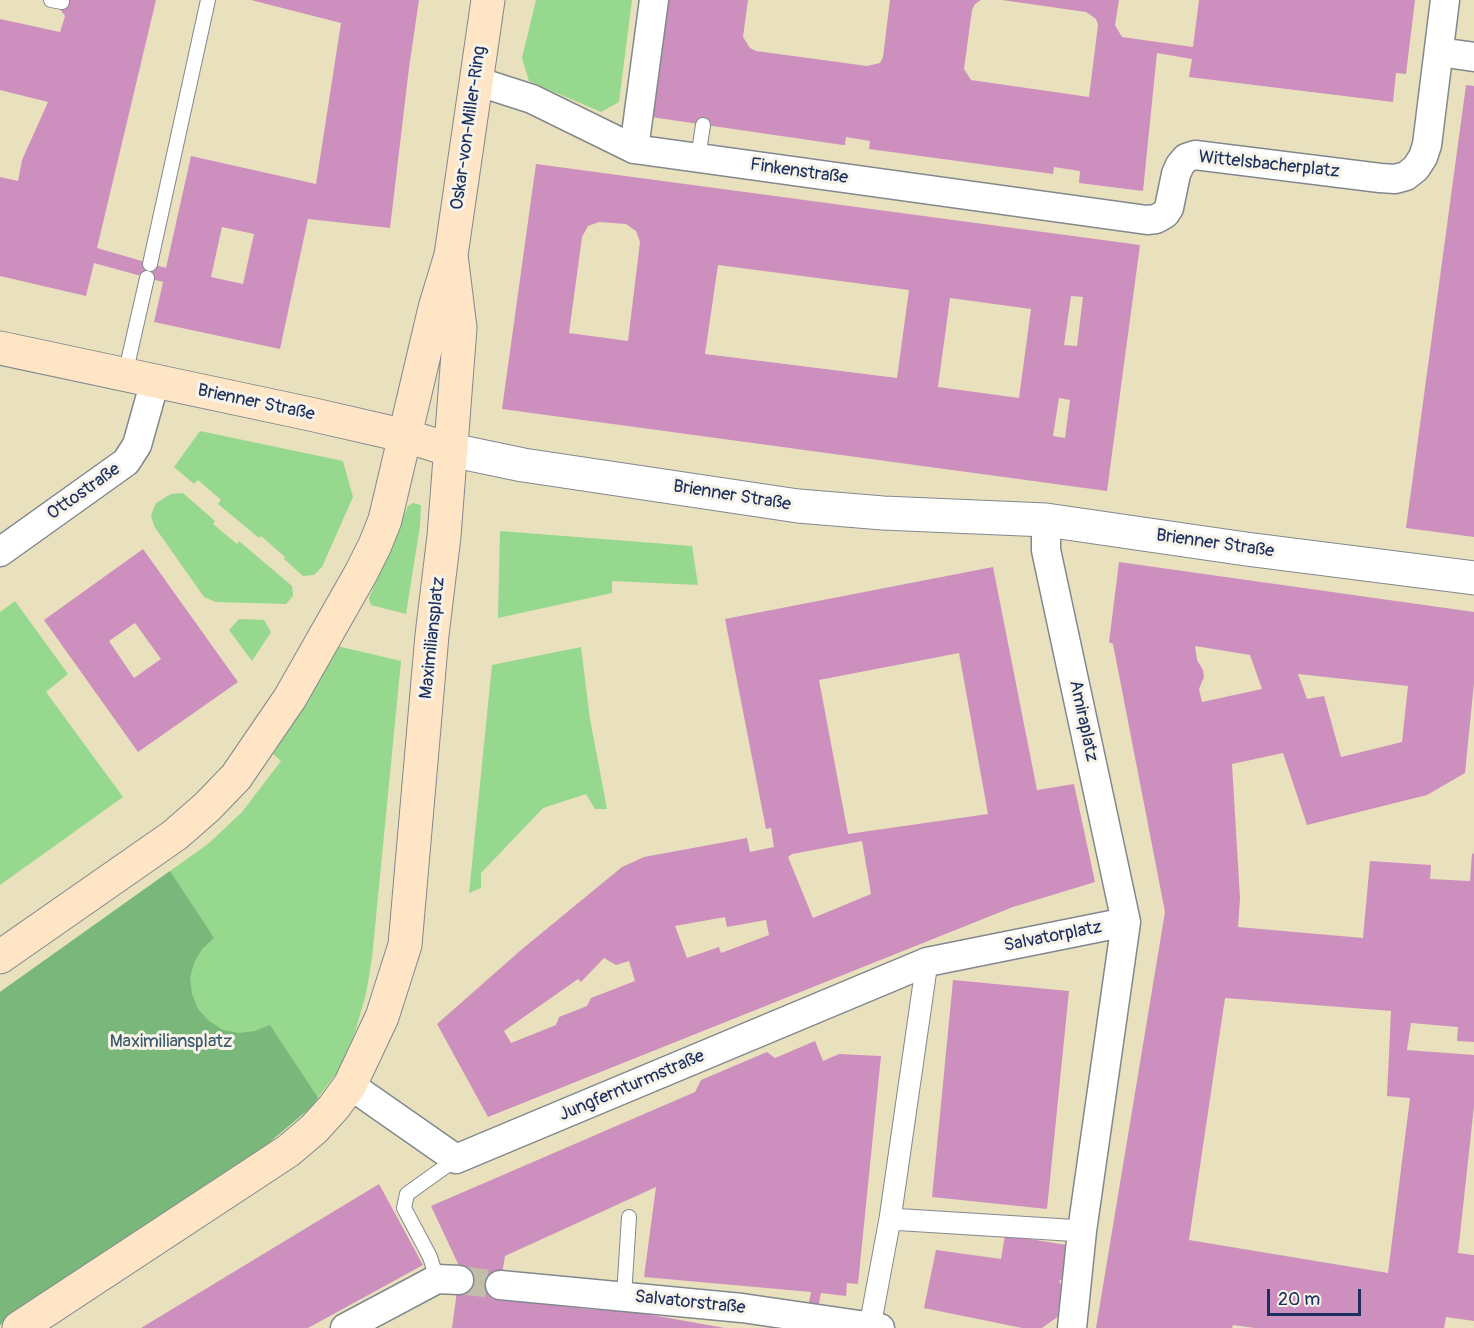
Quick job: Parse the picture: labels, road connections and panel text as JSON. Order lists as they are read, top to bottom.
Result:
{
  "streets": {
    "main road": ["Oskar-von-Miller-Ring", "Brienner Straße", "Maximiliansplatz"],
    "street": [
      "Wittelsbacherplatz",
      "Finkenstraße",
      "Ottostraße",
      "Amiraplatz",
      "Salvatorplatz",
      "Jungfernturmstraße",
      "Salvatorstraße"
    ]
  },
  "crossings": [
    ["Oskar-von-Miller-Ring", "Finkenstraße"],
    ["Oskar-von-Miller-Ring", "Brienner Straße"],
    ["Oskar-von-Miller-Ring", "Maximiliansplatz"],
    ["Wittelsbacherplatz", "Finkenstraße"],
    ["Brienner Straße", "Ottostraße"],
    ["Brienner Straße", "Maximiliansplatz"],
    ["Brienner Straße", "Amiraplatz"],
    ["Amiraplatz", "Salvatorplatz"],
    ["Salvatorplatz", "Jungfernturmstraße"]
  ],
  "parks": ["Maximiliansplatz"],
  "scale_bar": "20 m"
}
